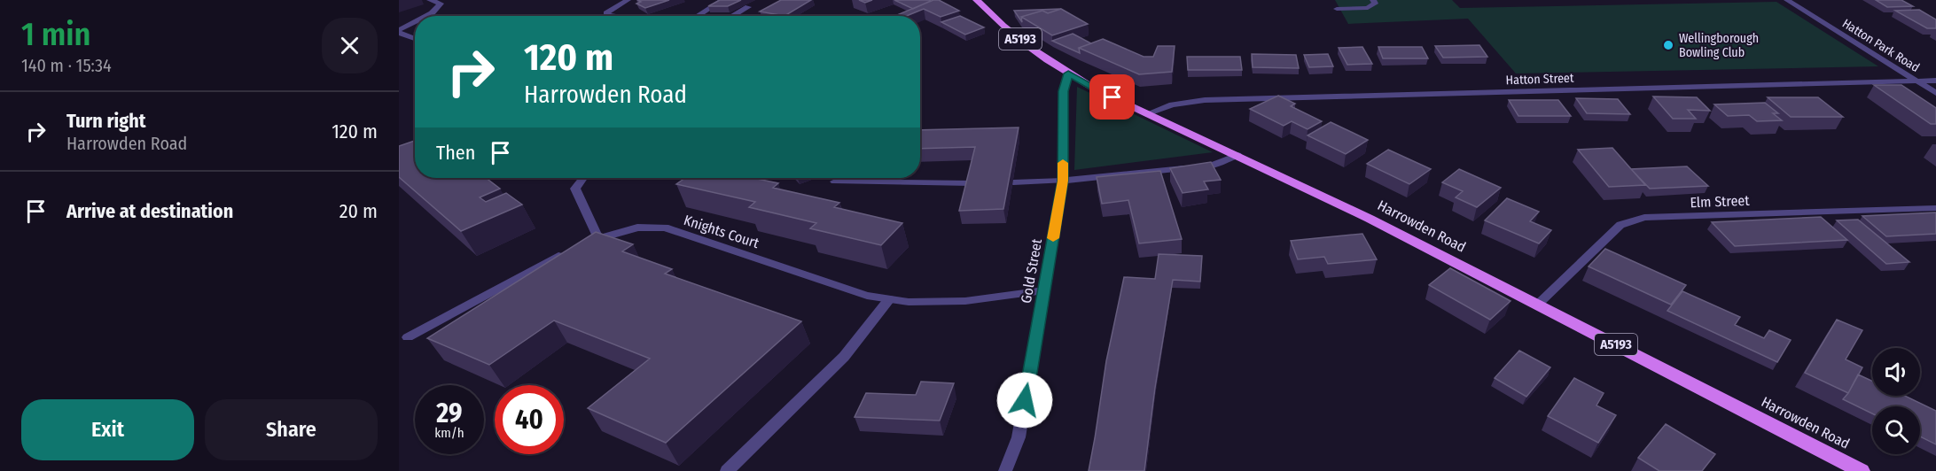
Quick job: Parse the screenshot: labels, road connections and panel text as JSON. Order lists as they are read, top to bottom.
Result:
{
  "streets": {
    "main road": ["A5193", "Harrowden Road"],
    "street": [
      "Hatton Park Road",
      "Hatton Street",
      "Elm Street",
      "Knights Court",
      "Gold Street"
    ]
  },
  "crossings": [
    ["Hatton Park Road", "Hatton Street"],
    ["Hatton Street", "Harrowden Road"],
    ["Elm Street", "Harrowden Road"],
    ["Harrowden Road", "Gold Street"],
    ["Knights Court", "Gold Street"]
  ],
  "places": ["Wellingborough Bowling Club"],
  "page": {
    "heading": ["1 min", "140 m · 15:34"],
    "turn": ["120 m", "Harrowden Road"],
    "list": [
      {
        "name": "Turn right",
        "note": "Harrowden Road",
        "value": "120 m"
      },
      {
        "name": "Arrive at destination",
        "value": "20 m"
      }
    ],
    "then": "Then",
    "speed": "29 km/h",
    "limit": "40",
    "buttons": ["Exit", "Share"]
  }
}
